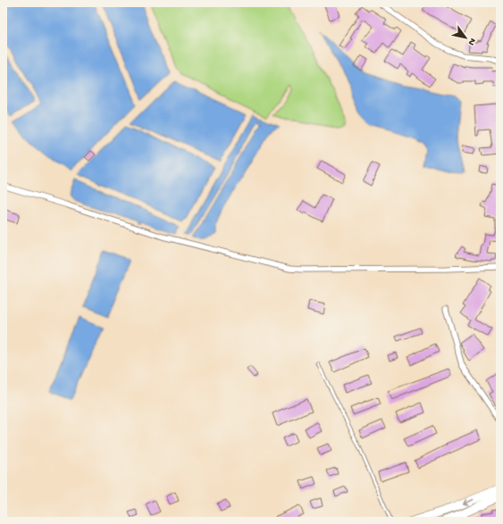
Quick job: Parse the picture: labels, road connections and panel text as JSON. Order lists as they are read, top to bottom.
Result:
{
  "north": "bottom right"
}
